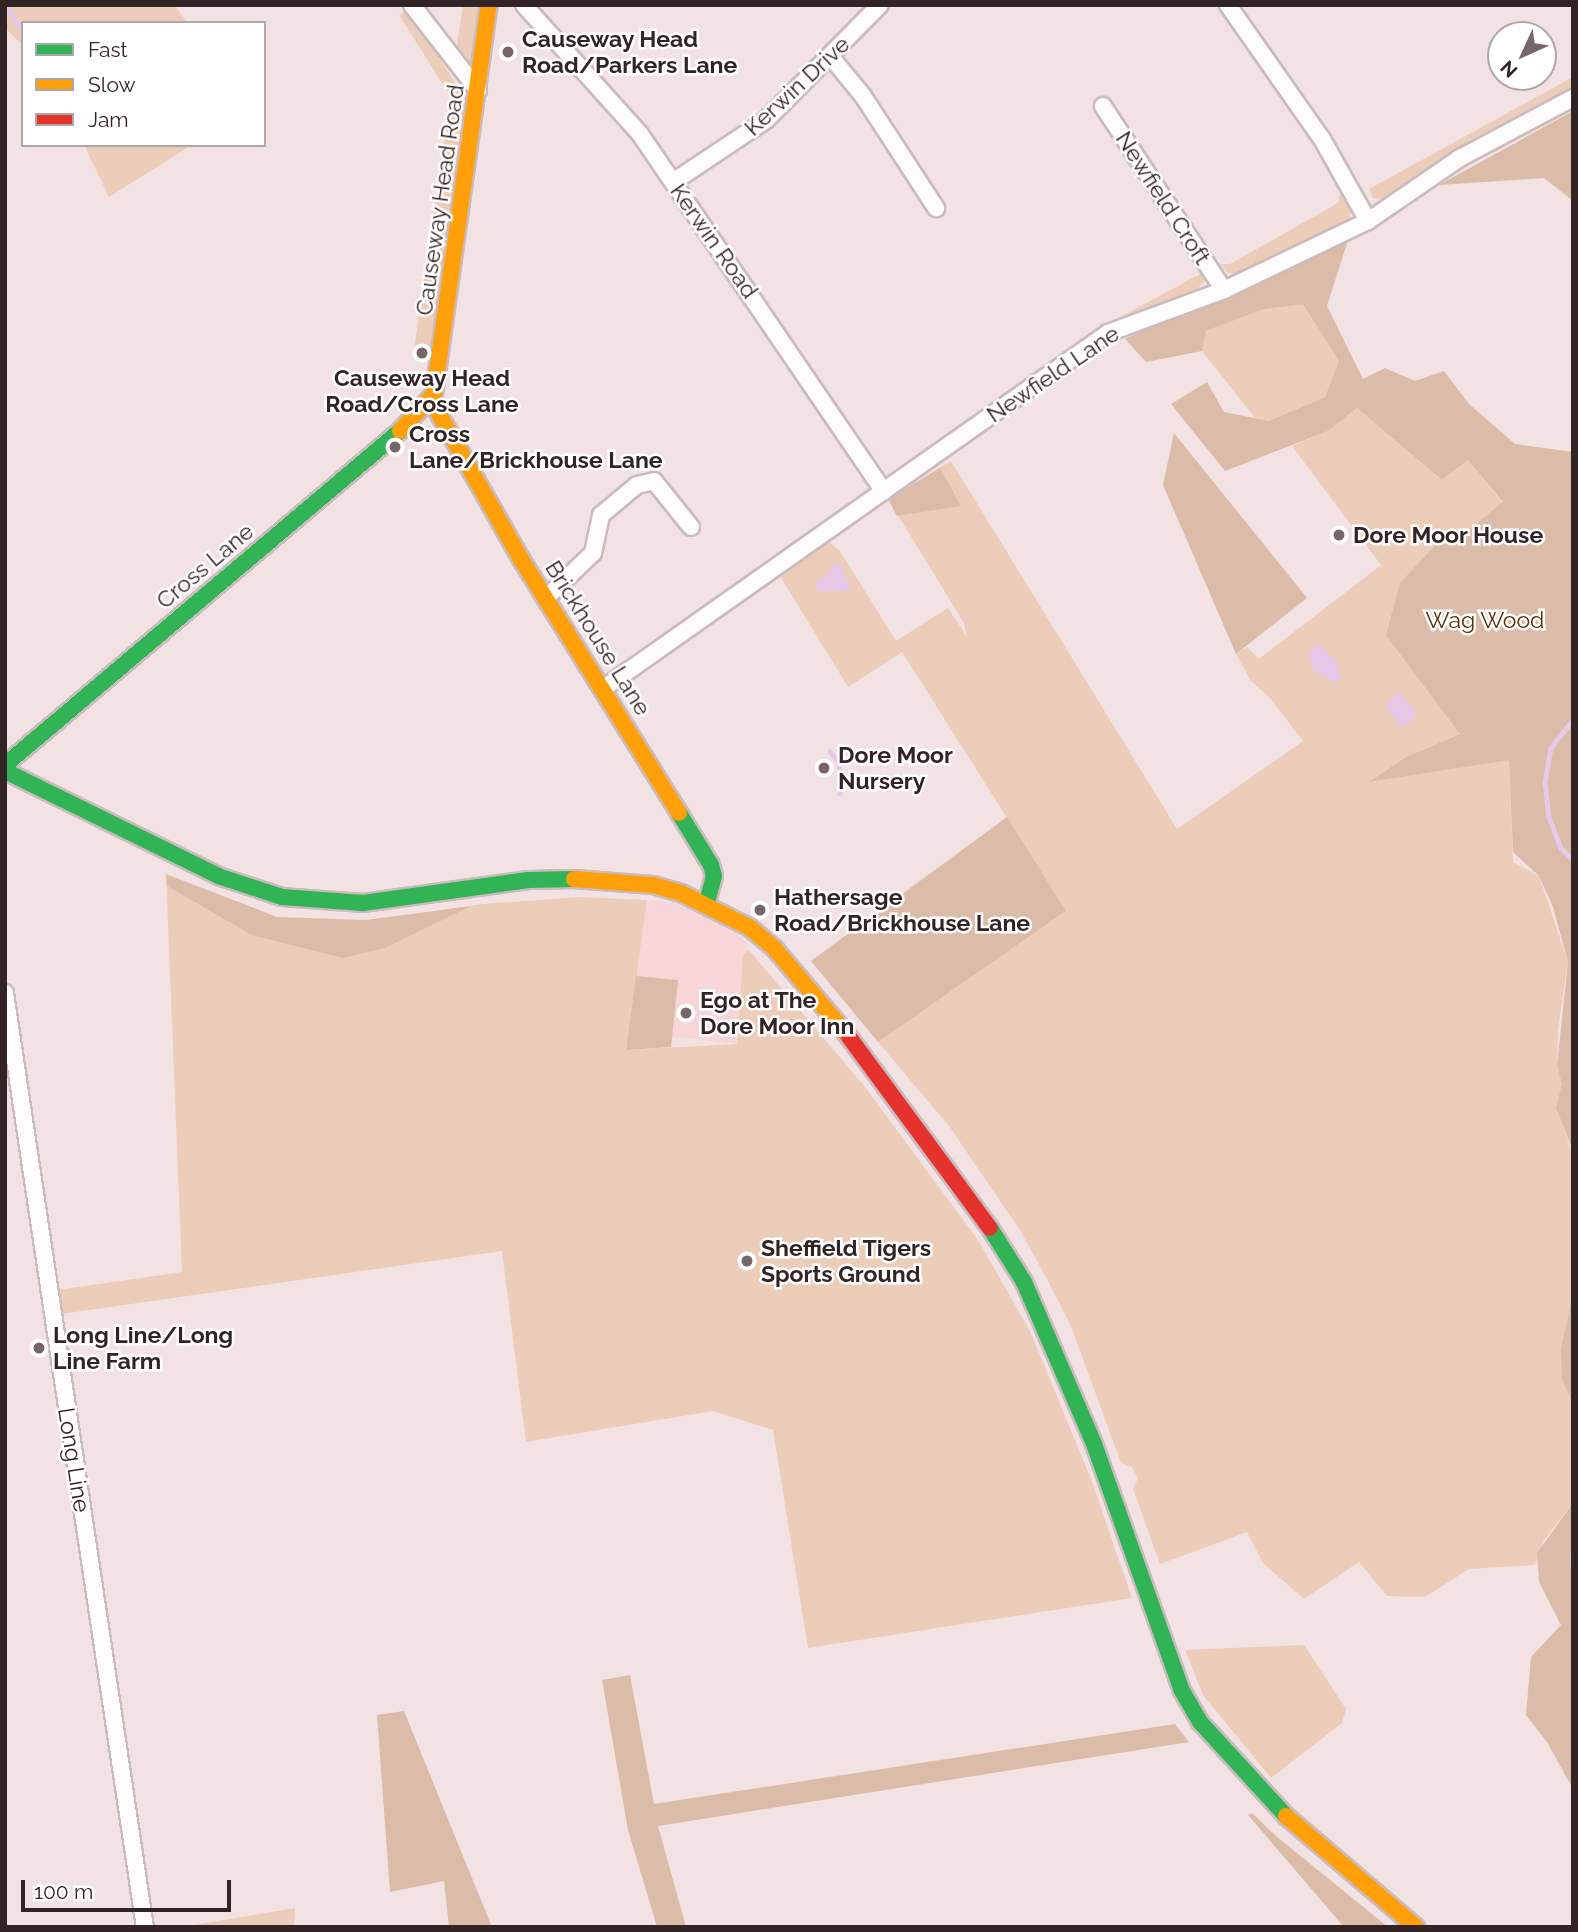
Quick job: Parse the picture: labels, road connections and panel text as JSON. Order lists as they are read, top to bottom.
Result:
{
  "streets": {
    "main road": ["Causeway Head Road", "Cross Lane", "Brickhouse Lane"],
    "street": [
      "Kerwin Drive",
      "Newfield Croft",
      "Kerwin Road",
      "Newfield Lane",
      "Long Line"
    ]
  },
  "crossings": [
    ["Kerwin Drive", "Kerwin Road"],
    ["Newfield Croft", "Newfield Lane"],
    ["Causeway Head Road", "Cross Lane"],
    ["Causeway Head Road", "Brickhouse Lane"],
    ["Kerwin Road", "Newfield Lane"],
    ["Newfield Lane", "Brickhouse Lane"],
    ["Cross Lane", "Brickhouse Lane"]
  ],
  "parks": ["Wag Wood"],
  "places": [
    "Causeway Head Road/Parkers Lane",
    "Causeway Head Road/Cross Lane",
    "Cross Lane/Brickhouse Lane",
    "Dore Moor House",
    "Dore Moor Nursery",
    "Hathersage Road/Brickhouse Lane",
    "Ego at The Dore Moor Inn",
    "Sheffield Tigers Sports Ground",
    "Long Line/Long Line Farm"
  ],
  "legend": ["Fast", "Slow", "Jam"],
  "scale_bar": "100 m",
  "north": "bottom left"
}
